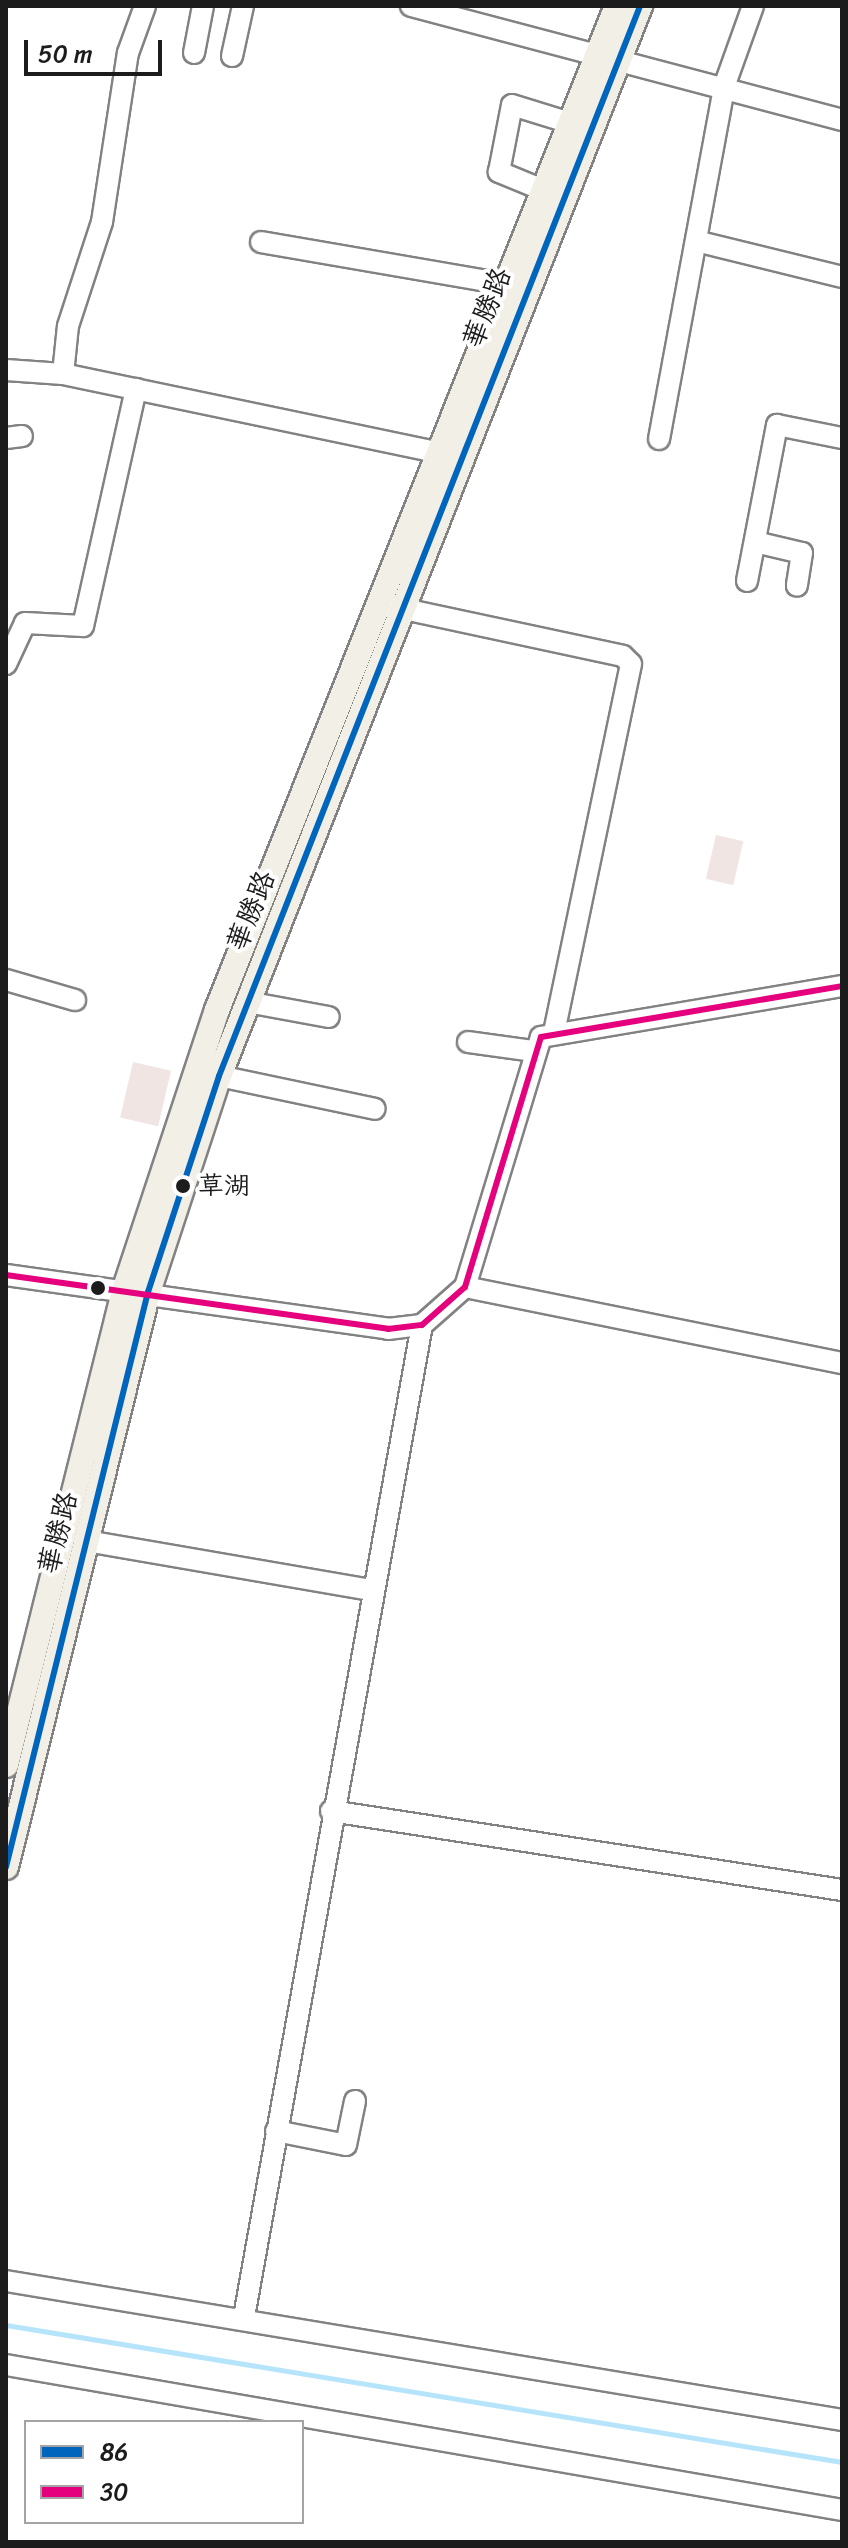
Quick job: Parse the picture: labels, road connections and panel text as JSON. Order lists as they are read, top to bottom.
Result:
{
  "streets": {
    "main road": ["華勝路"]
  },
  "places": ["草湖"],
  "lines": ["transit line 86", "transit line 30"],
  "legend": ["86", "30"],
  "scale_bar": "50 m"
}
